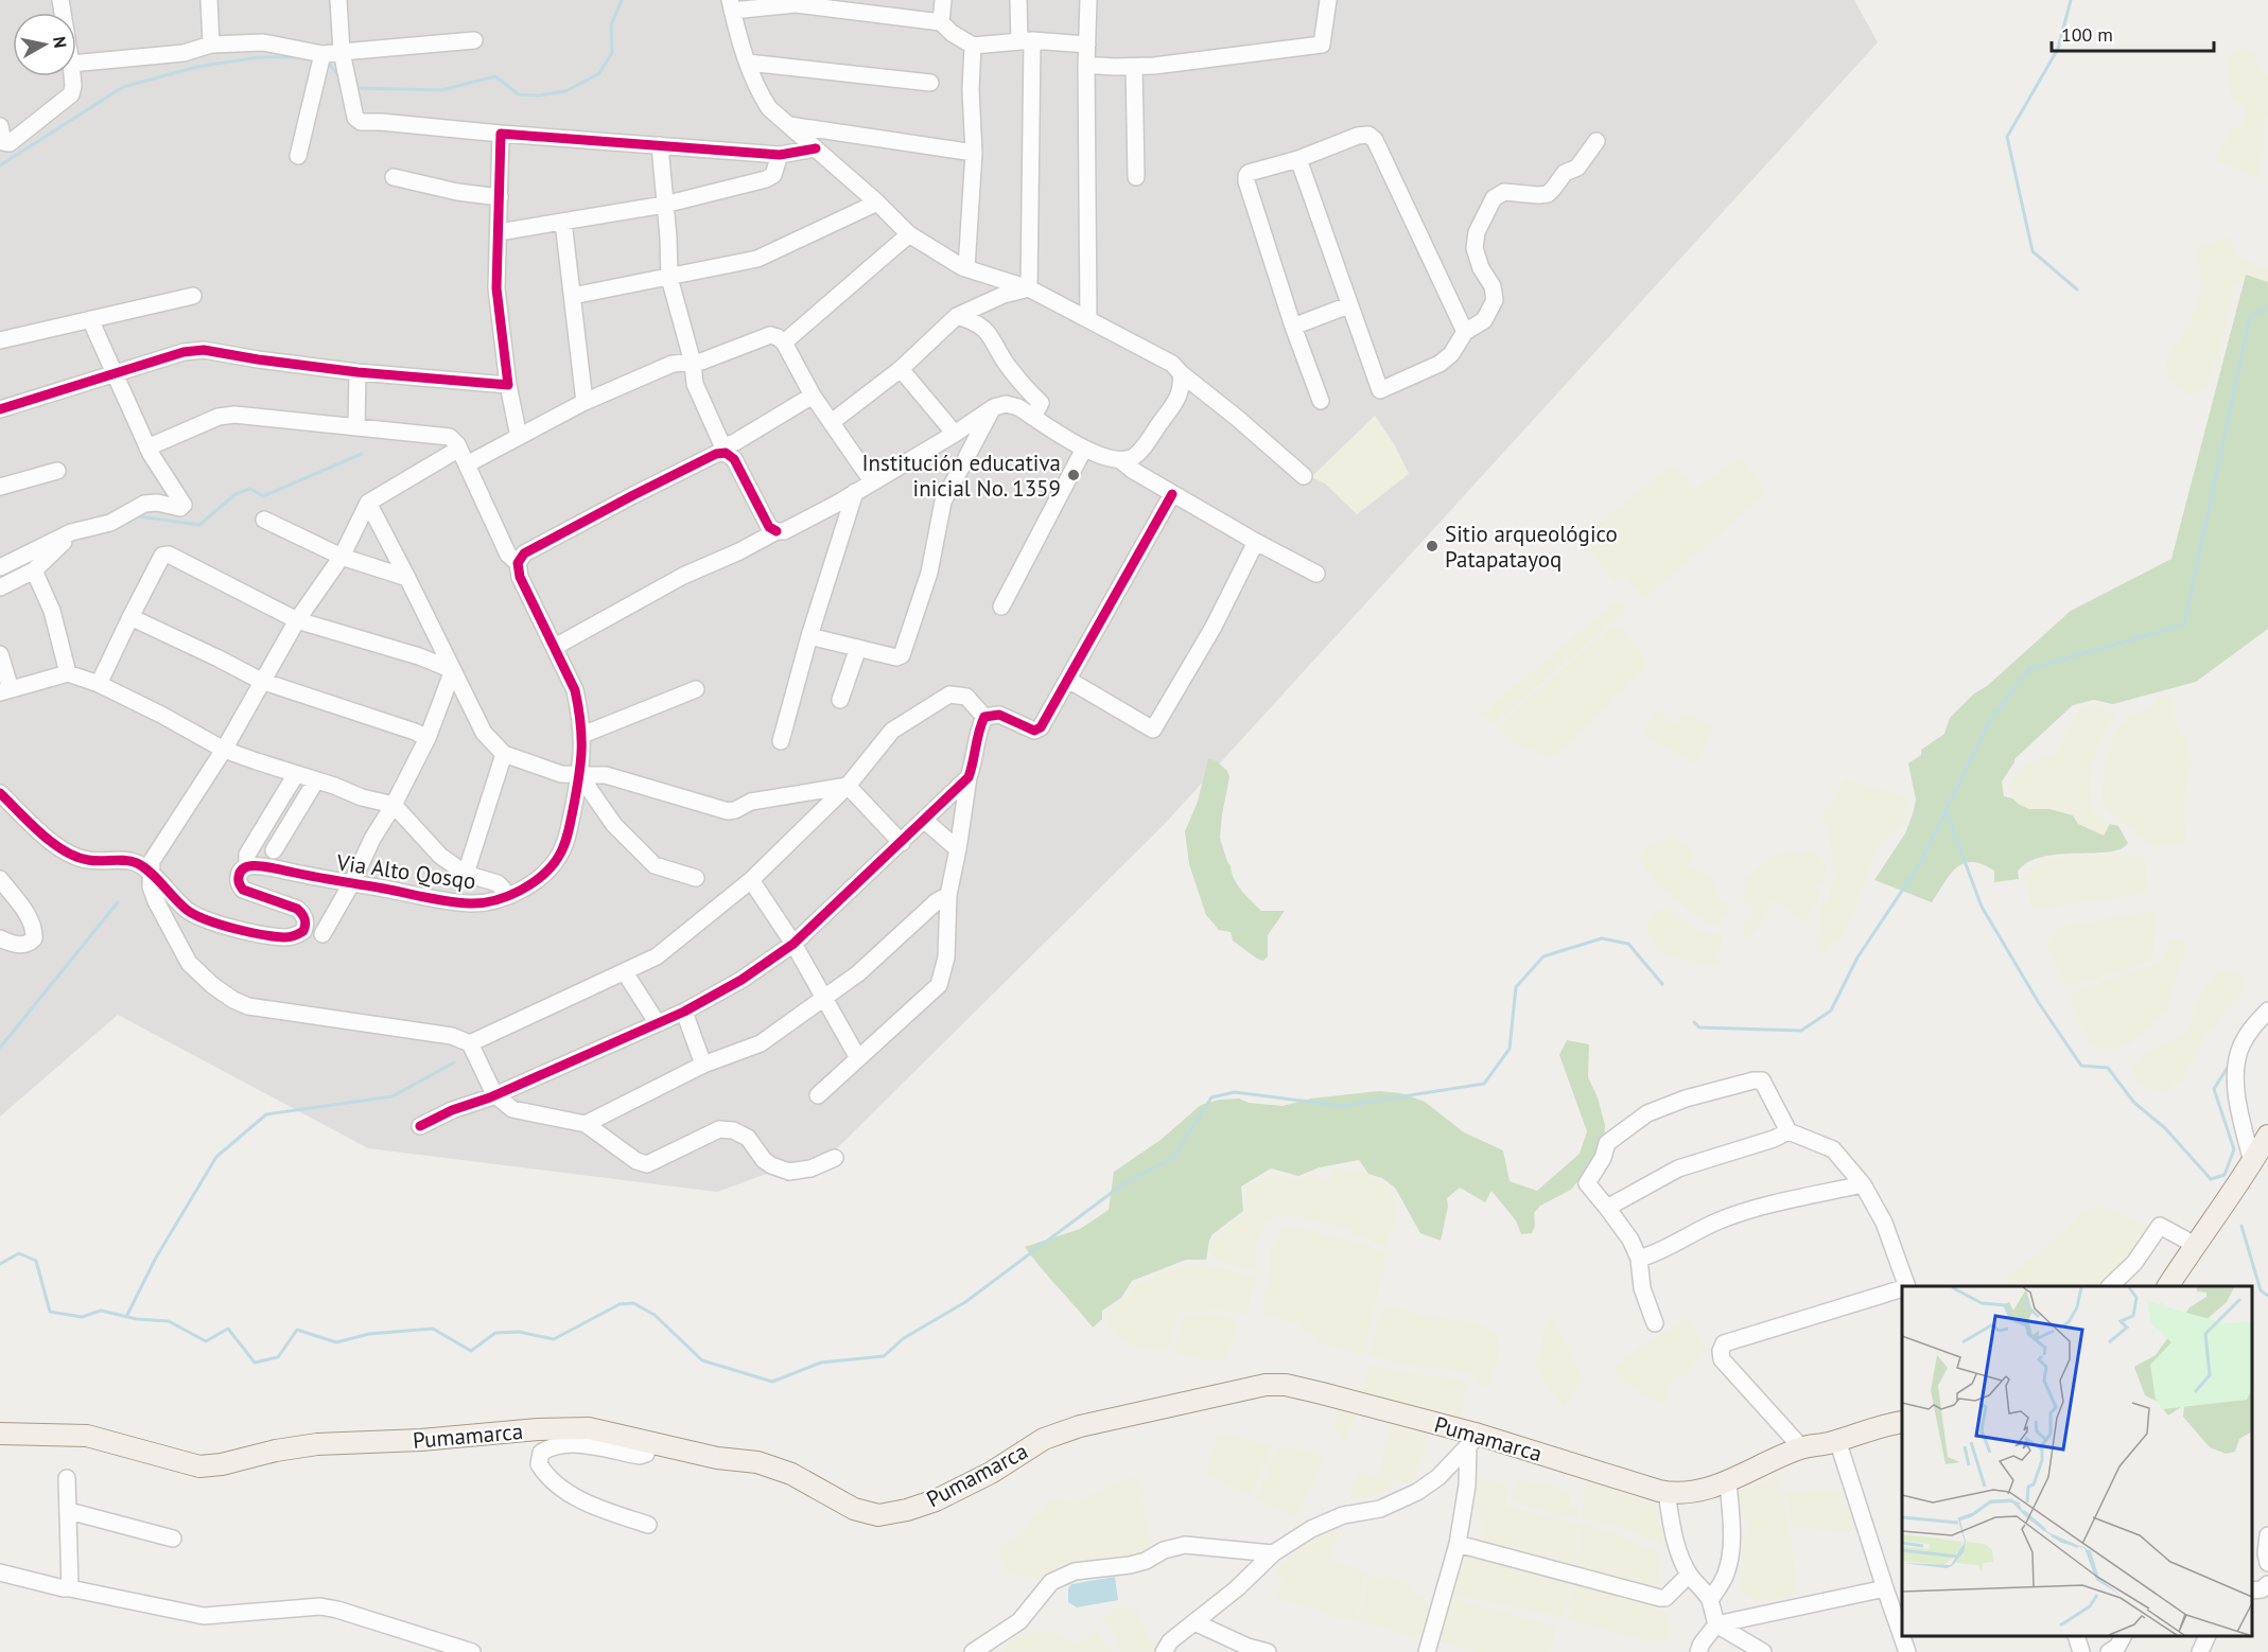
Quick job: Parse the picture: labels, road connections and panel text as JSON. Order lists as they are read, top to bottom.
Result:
{
  "streets": {
    "main road": ["Pumamarca"],
    "street": ["Via Alto Qosqo"]
  },
  "places": ["Institución educativa inicial No. 1359", "Sitio arqueológico Patapatayoq"],
  "scale_bar": "100 m",
  "north": "right"
}
